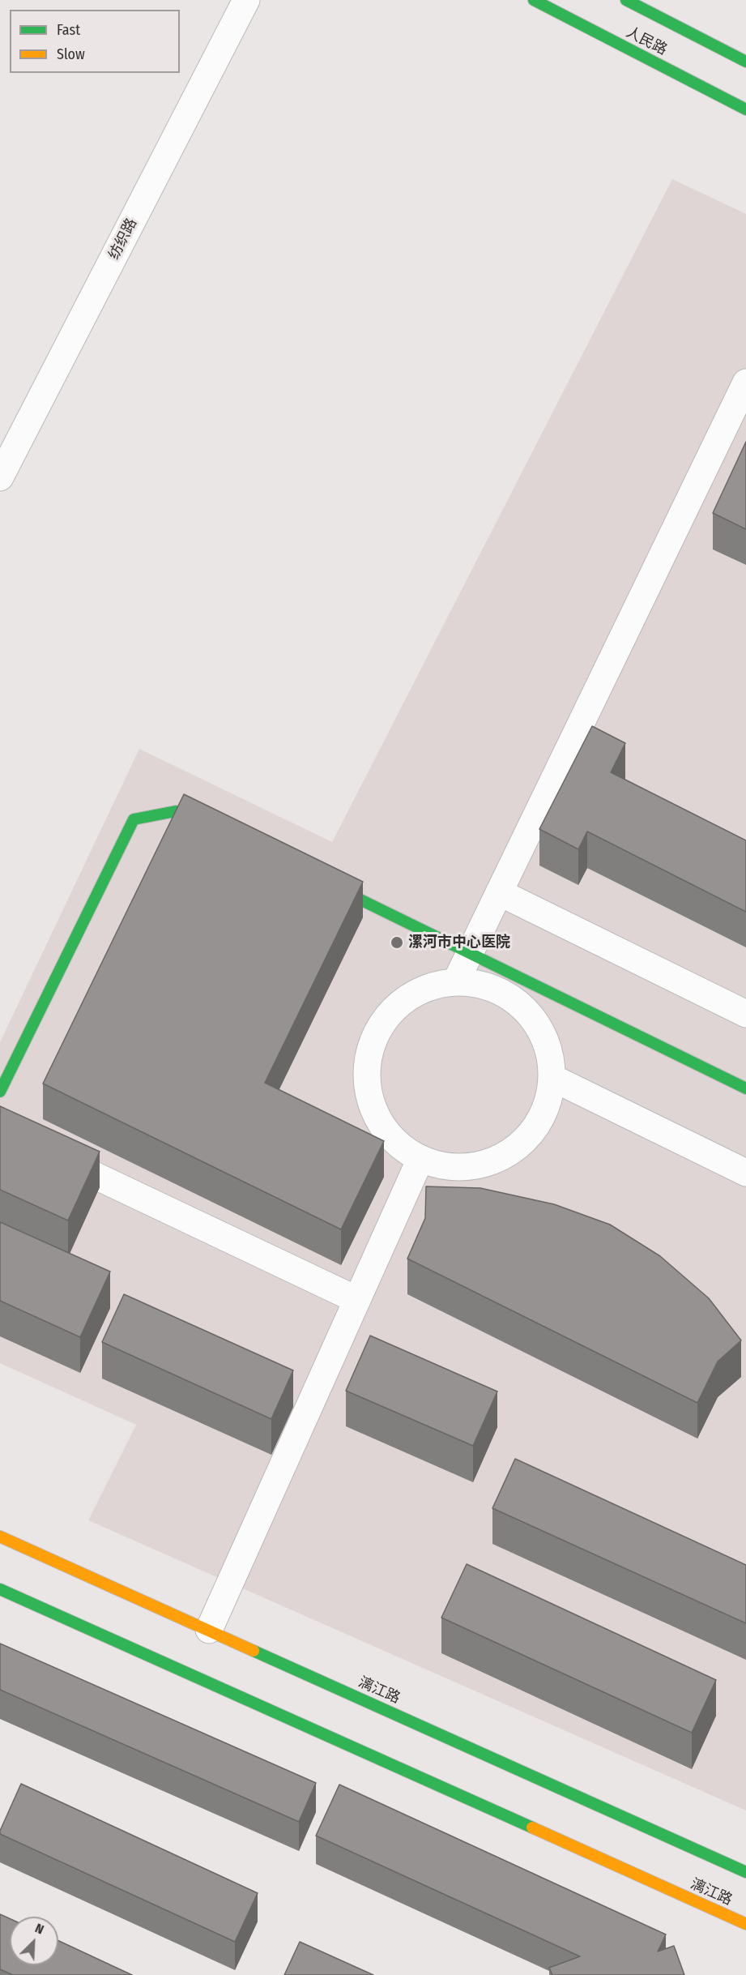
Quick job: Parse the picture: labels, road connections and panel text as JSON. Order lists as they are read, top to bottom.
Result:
{
  "streets": {
    "street": ["人民路", "纺织路", "漓江路"]
  },
  "places": ["漯河市中心医院"],
  "legend": ["Fast", "Slow"],
  "north": "top right"
}
